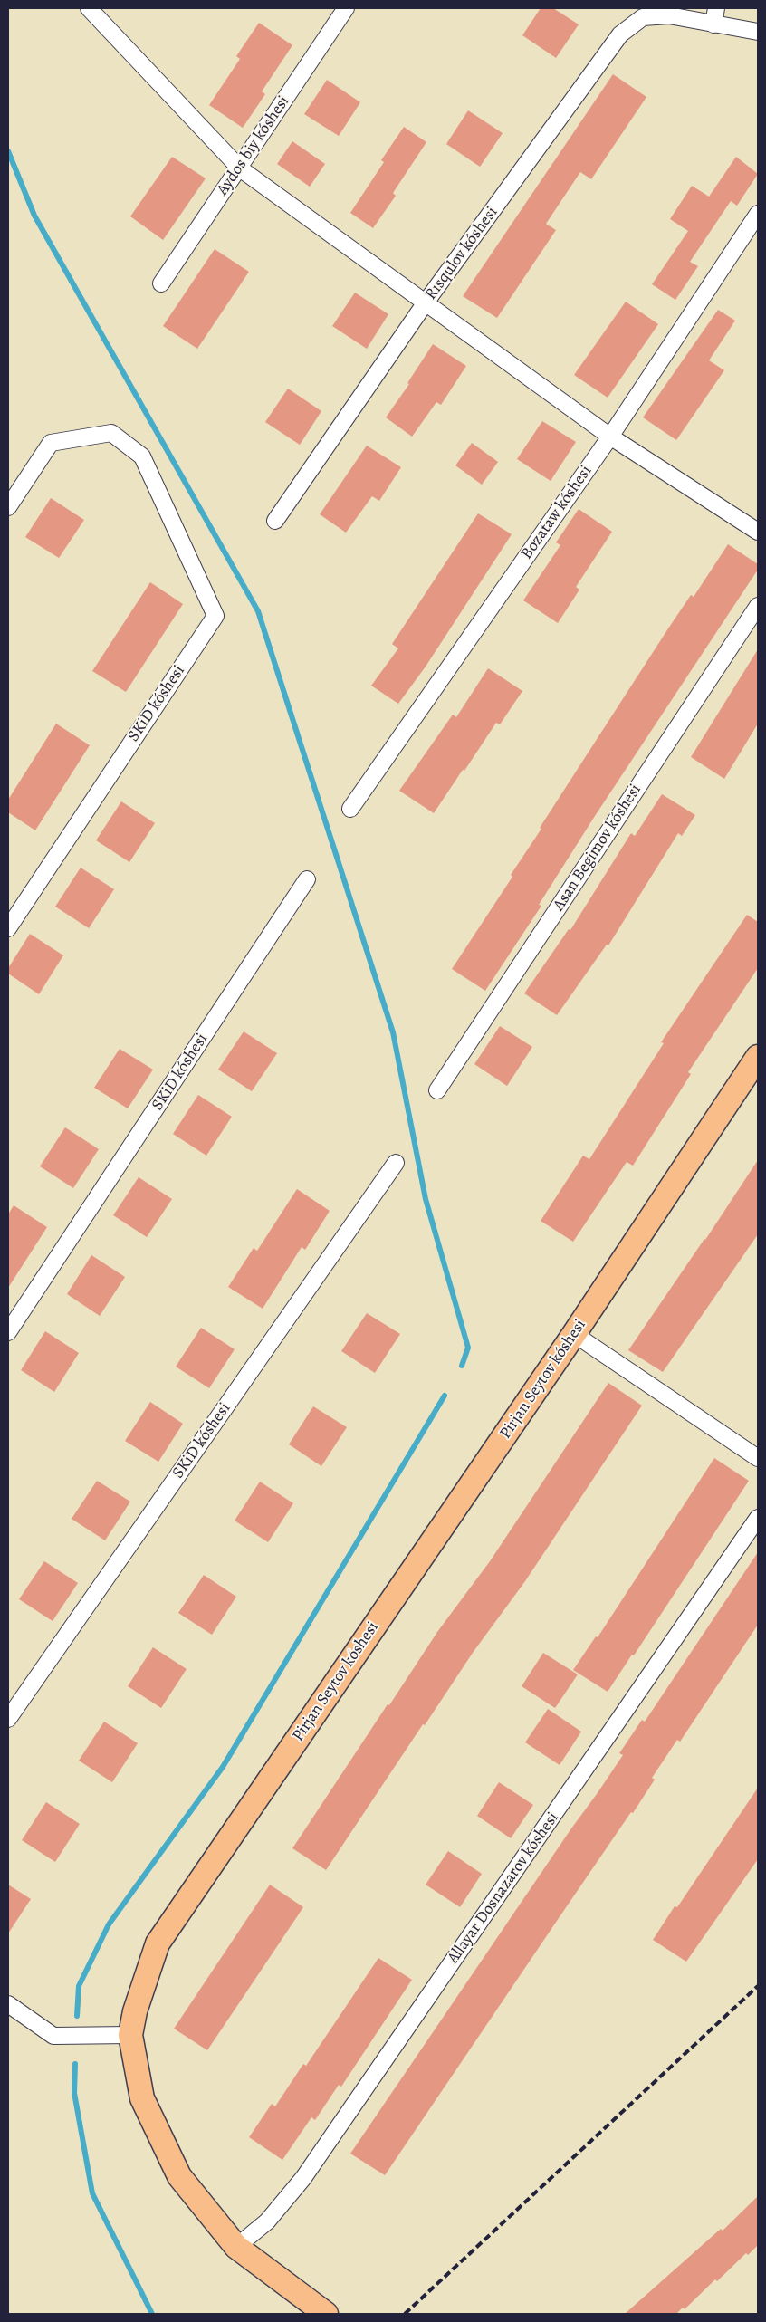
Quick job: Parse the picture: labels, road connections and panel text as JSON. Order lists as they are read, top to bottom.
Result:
{
  "streets": {
    "main road": ["Pirjan Seytov kóshesi"],
    "street": [
      "Aydos biy kóshesi",
      "Rısqulov kóshesi",
      "Bozataw kóshesi",
      "SKiD kóshesi",
      "Asan Begimov kóshesi",
      "Allayar Dosnazarov kóshesi"
    ]
  },
  "crossings": [
    ["Pirjan Seytov kóshesi", "Allayar Dosnazarov kóshesi"]
  ]
}
